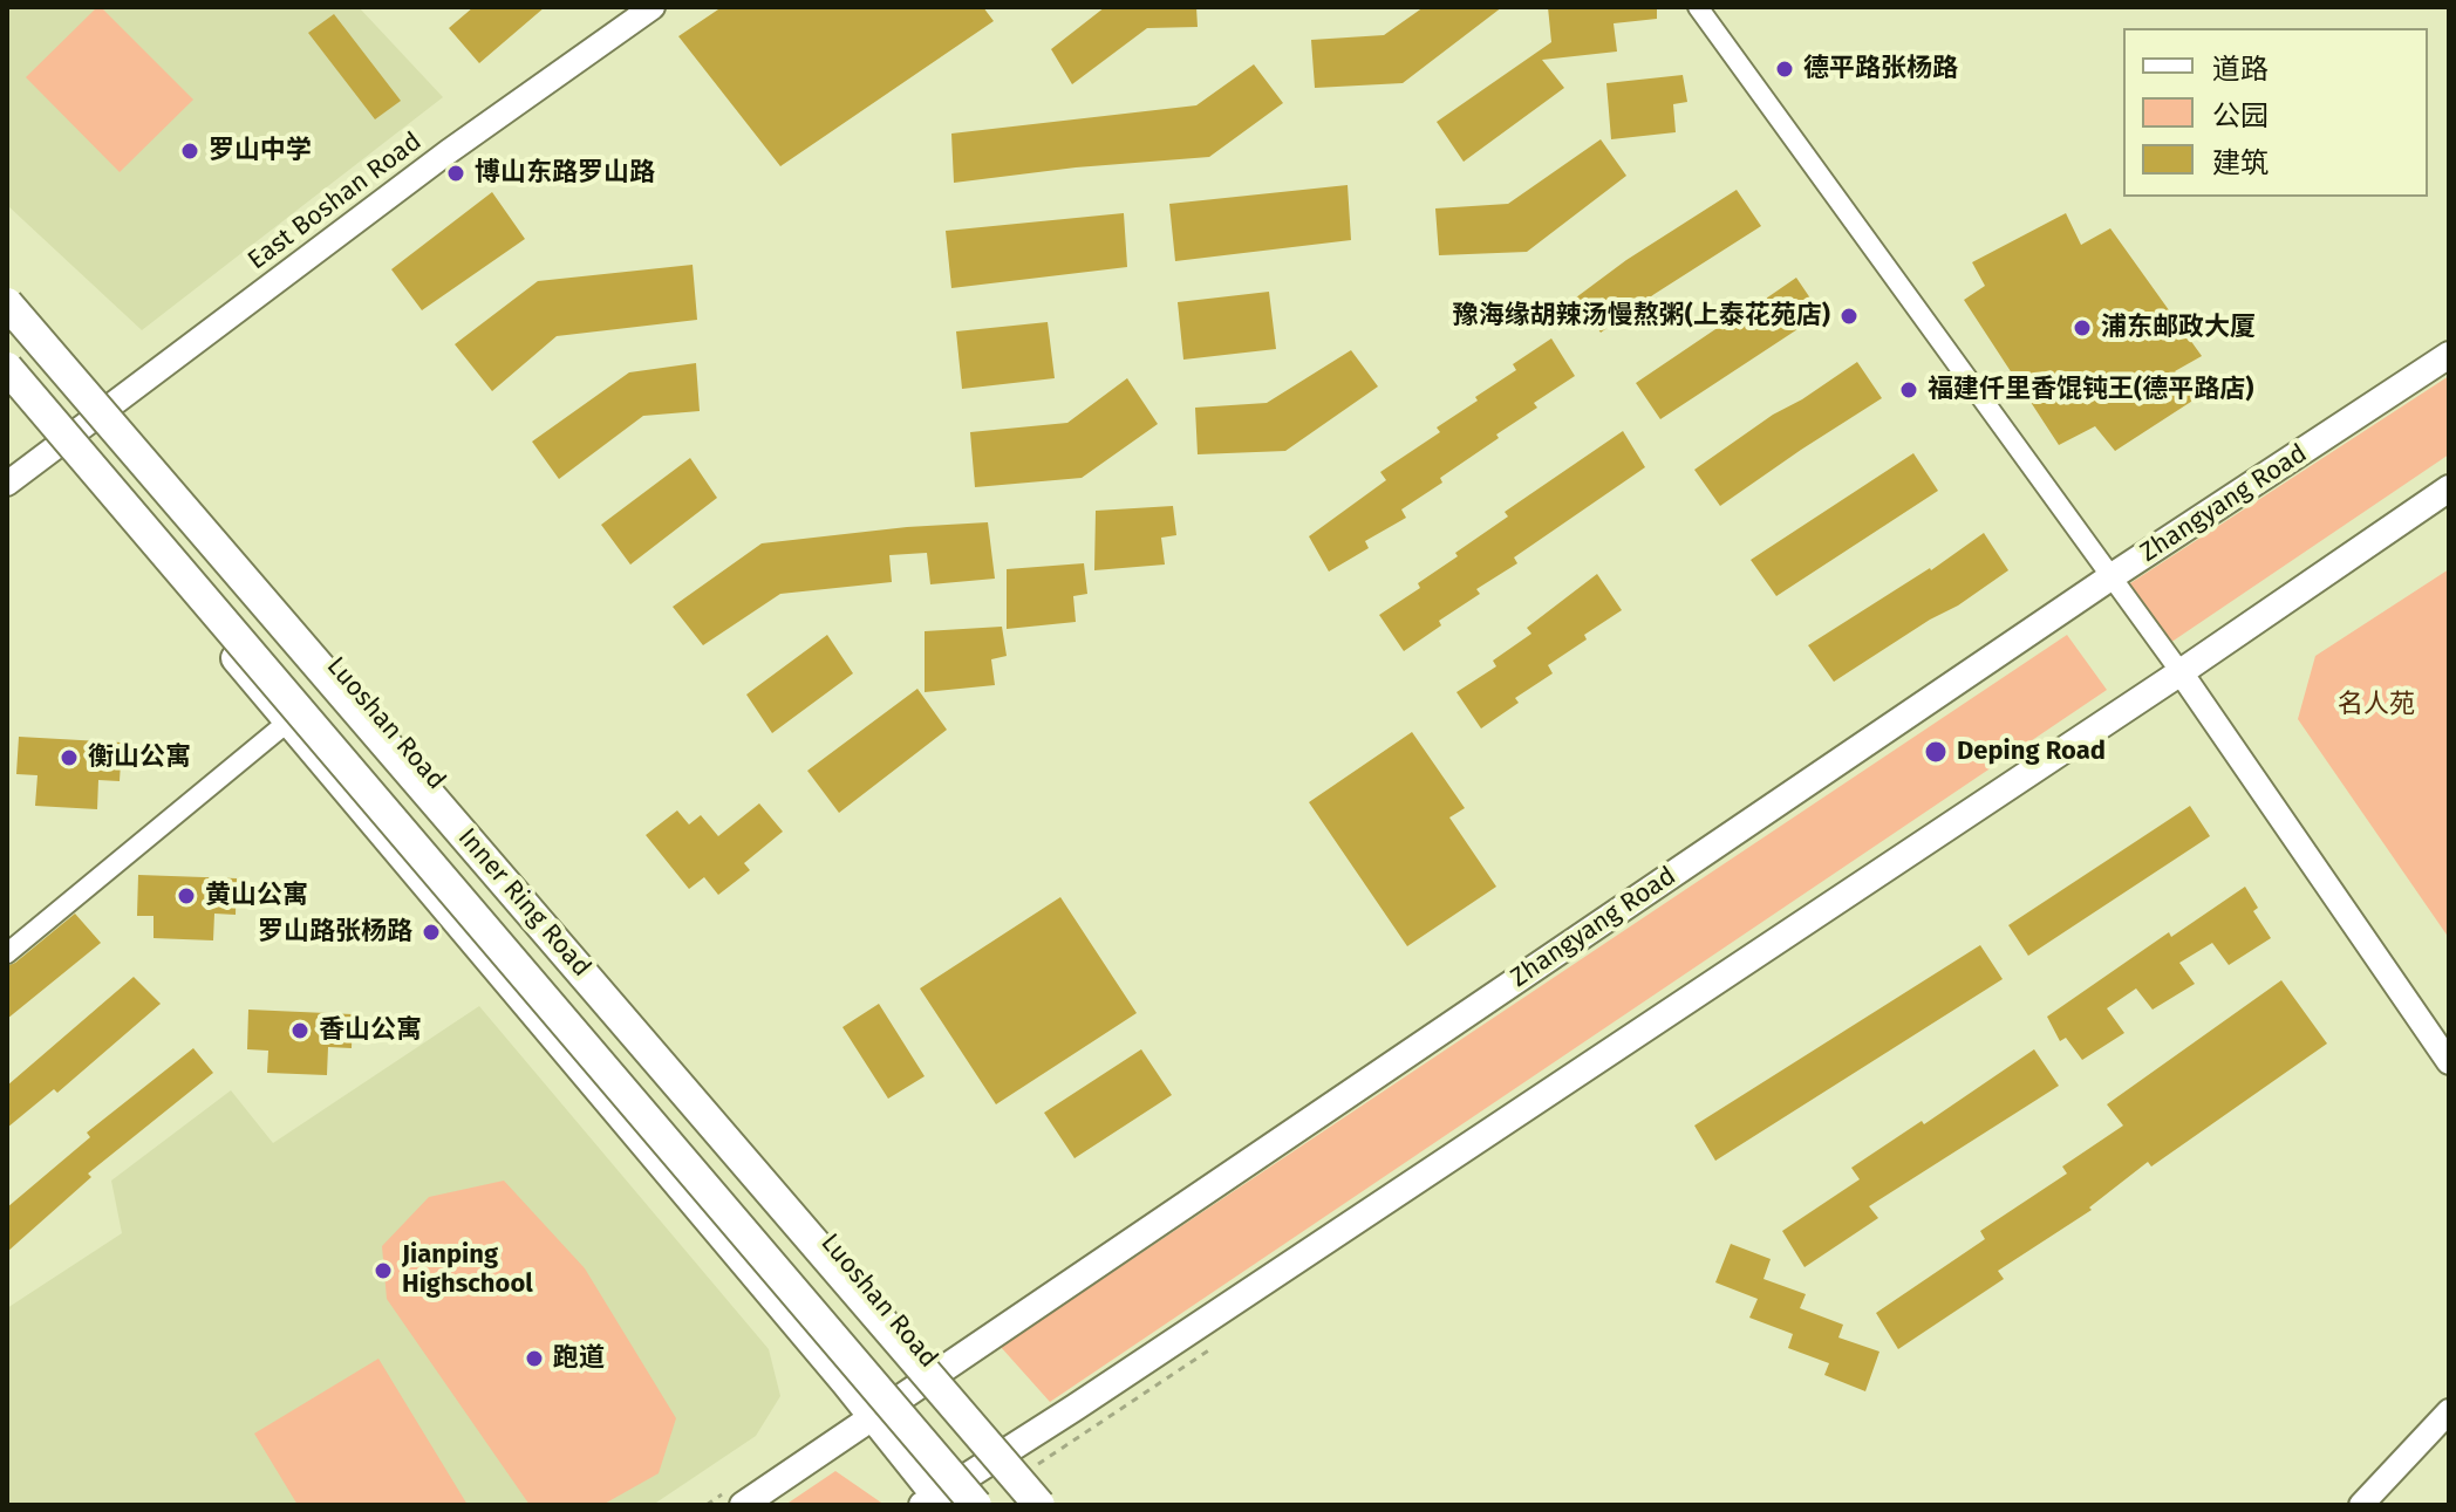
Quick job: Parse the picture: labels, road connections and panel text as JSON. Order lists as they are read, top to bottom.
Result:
{
  "streets": {
    "highway": ["Inner Ring Road"],
    "main road": ["Zhangyang Road", "Luoshan Road"],
    "street": ["East Boshan Road"]
  },
  "crossings": [
    ["East Boshan Road", "Luoshan Road"],
    ["Zhangyang Road", "Luoshan Road"]
  ],
  "parks": ["名人苑"],
  "places": [
    "德平路张杨路",
    "罗山中学",
    "博山东路罗山路",
    "豫海缘胡辣汤慢熬粥(上泰花苑店)",
    "浦东邮政大厦",
    "福建仟里香馄钝王(德平路店)",
    "Deping Road",
    "衡山公寓",
    "黄山公寓",
    "罗山路张杨路",
    "香山公寓",
    "Jianping Highschool",
    "跑道"
  ],
  "legend": ["道路", "公园", "建筑"]
}
